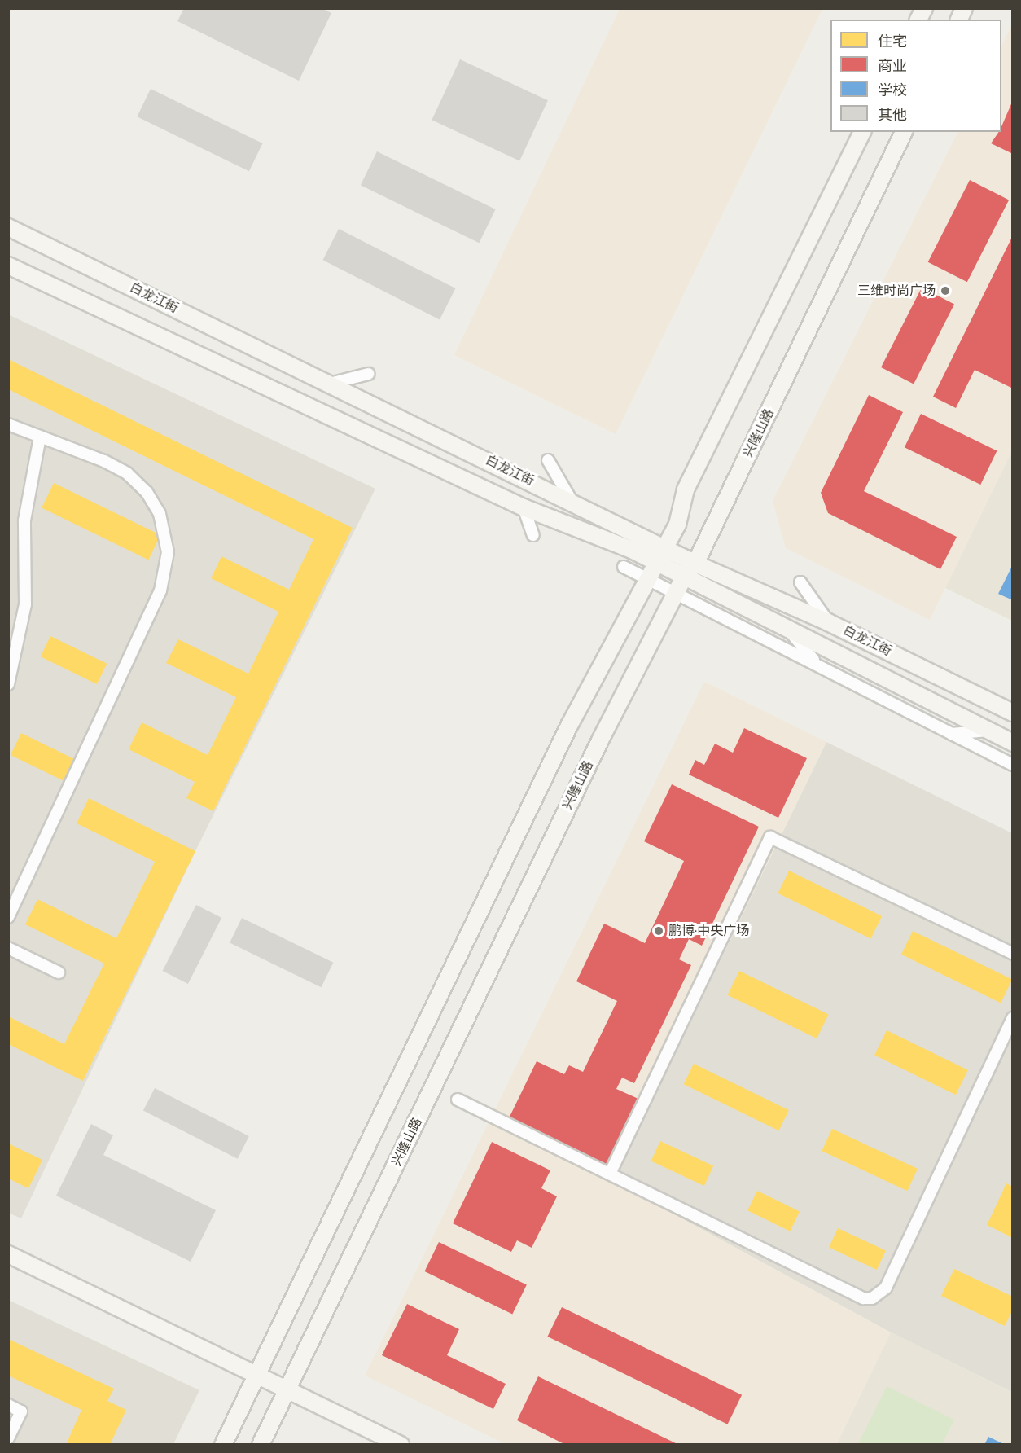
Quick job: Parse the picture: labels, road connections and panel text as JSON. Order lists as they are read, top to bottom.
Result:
{
  "streets": {
    "street": ["白龙江街", "兴隆山路"]
  },
  "crossings": [
    ["白龙江街", "兴隆山路"]
  ],
  "places": ["三维时尚广场", "鹏博·中央广场"],
  "legend": [
    "住宅",
    "商业",
    "学校",
    "其他"
  ]
}
